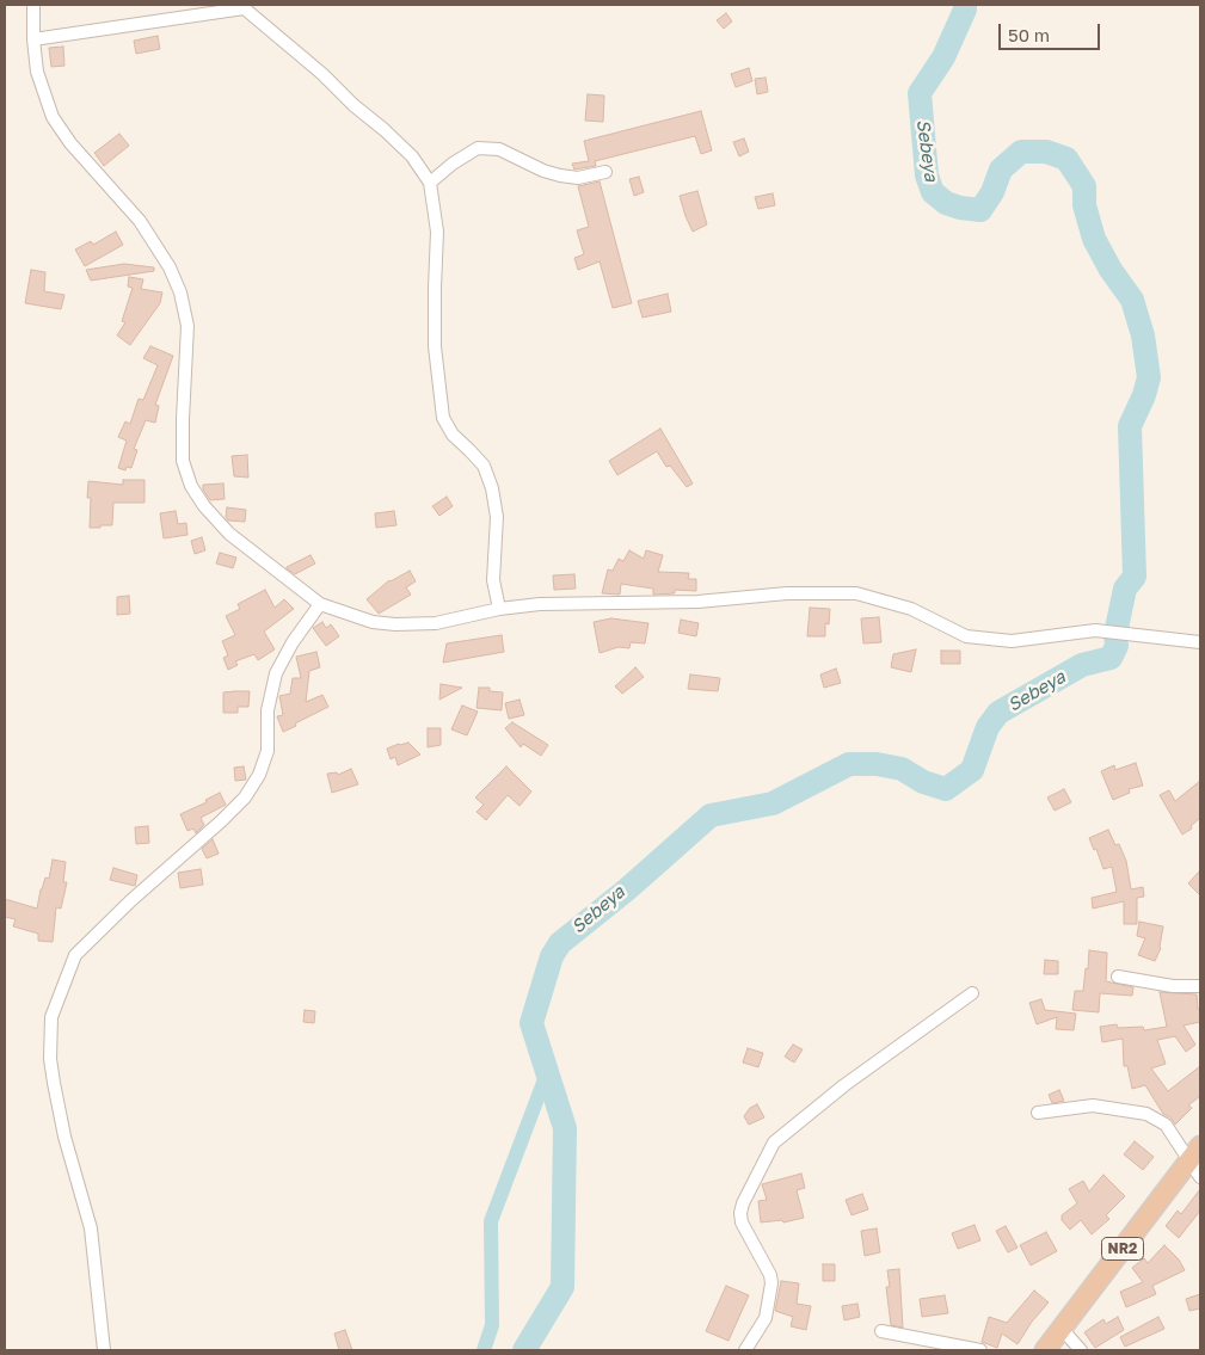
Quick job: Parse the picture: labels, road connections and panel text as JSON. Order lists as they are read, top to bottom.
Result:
{
  "streets": {
    "highway": ["NR2"]
  },
  "water": ["Sebeya"],
  "scale_bar": "50 m"
}
